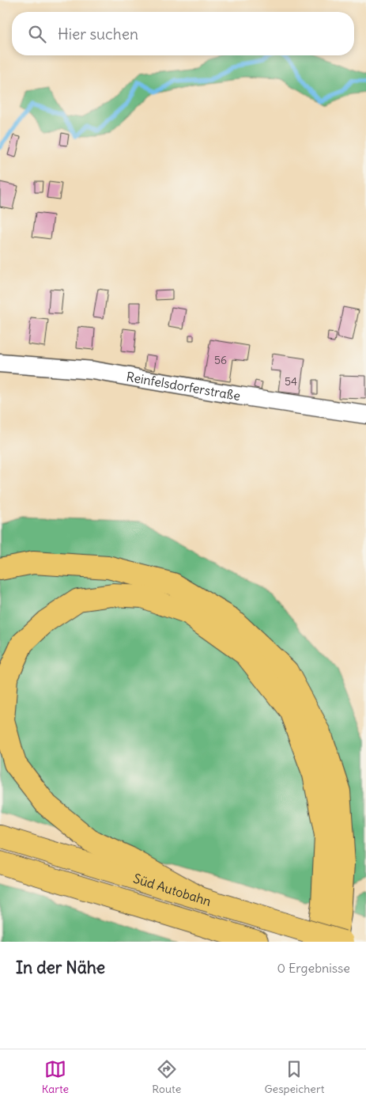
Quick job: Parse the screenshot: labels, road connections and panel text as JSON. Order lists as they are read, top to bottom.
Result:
{
  "streets": {
    "highway": ["Süd Autobahn"],
    "street": ["Reinfelsdorferstraße"]
  },
  "house_numbers": ["56", "54"],
  "page": {
    "search": "Hier suchen",
    "heading": ["In der Nähe", "0 Ergebnisse"],
    "nav": ["Karte", "Route", "Gespeichert"]
  }
}
